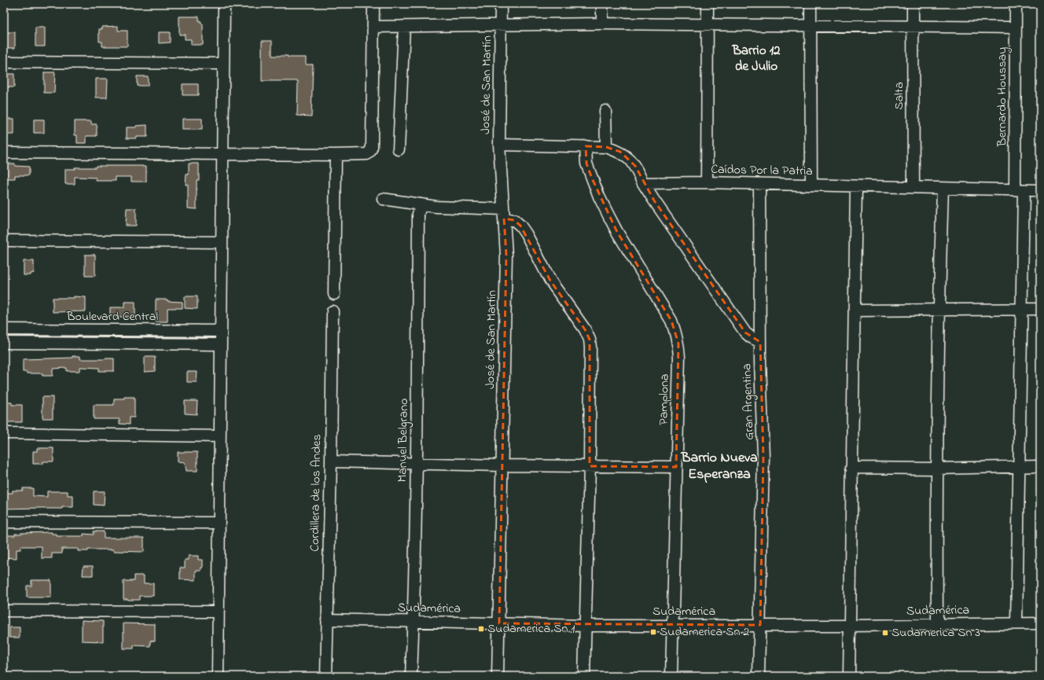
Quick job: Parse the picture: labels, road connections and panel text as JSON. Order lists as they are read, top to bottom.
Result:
{
  "streets": {
    "street": [
      "José de San Martín",
      "Salta",
      "Bernardo Houssay",
      "Caídos Por la Patria",
      "Boulevard Central",
      "Pamplona",
      "Gran Argentina",
      "Manuel Belgrano",
      "Cordillera de los Andes",
      "Sudamérica"
    ]
  },
  "crossings": [
    ["José de San Martín", "Sudamérica"],
    ["Salta", "Caídos Por la Patria"],
    ["Bernardo Houssay", "Caídos Por la Patria"],
    ["Bernardo Houssay", "Sudamérica"],
    ["Caídos Por la Patria", "Gran Argentina"],
    ["Pamplona", "Sudamérica"],
    ["Gran Argentina", "Sudamérica"],
    ["Manuel Belgrano", "Sudamérica"],
    ["Cordillera de los Andes", "Sudamérica"]
  ],
  "districts": ["Barrio 12 de Julio", "Barrio Nueva Esperanza"],
  "places": {
    "transit": ["Sudamerica Sn 1", "Sudamerica Sn 2", "Sudamerica Sn 3"]
  }
}
